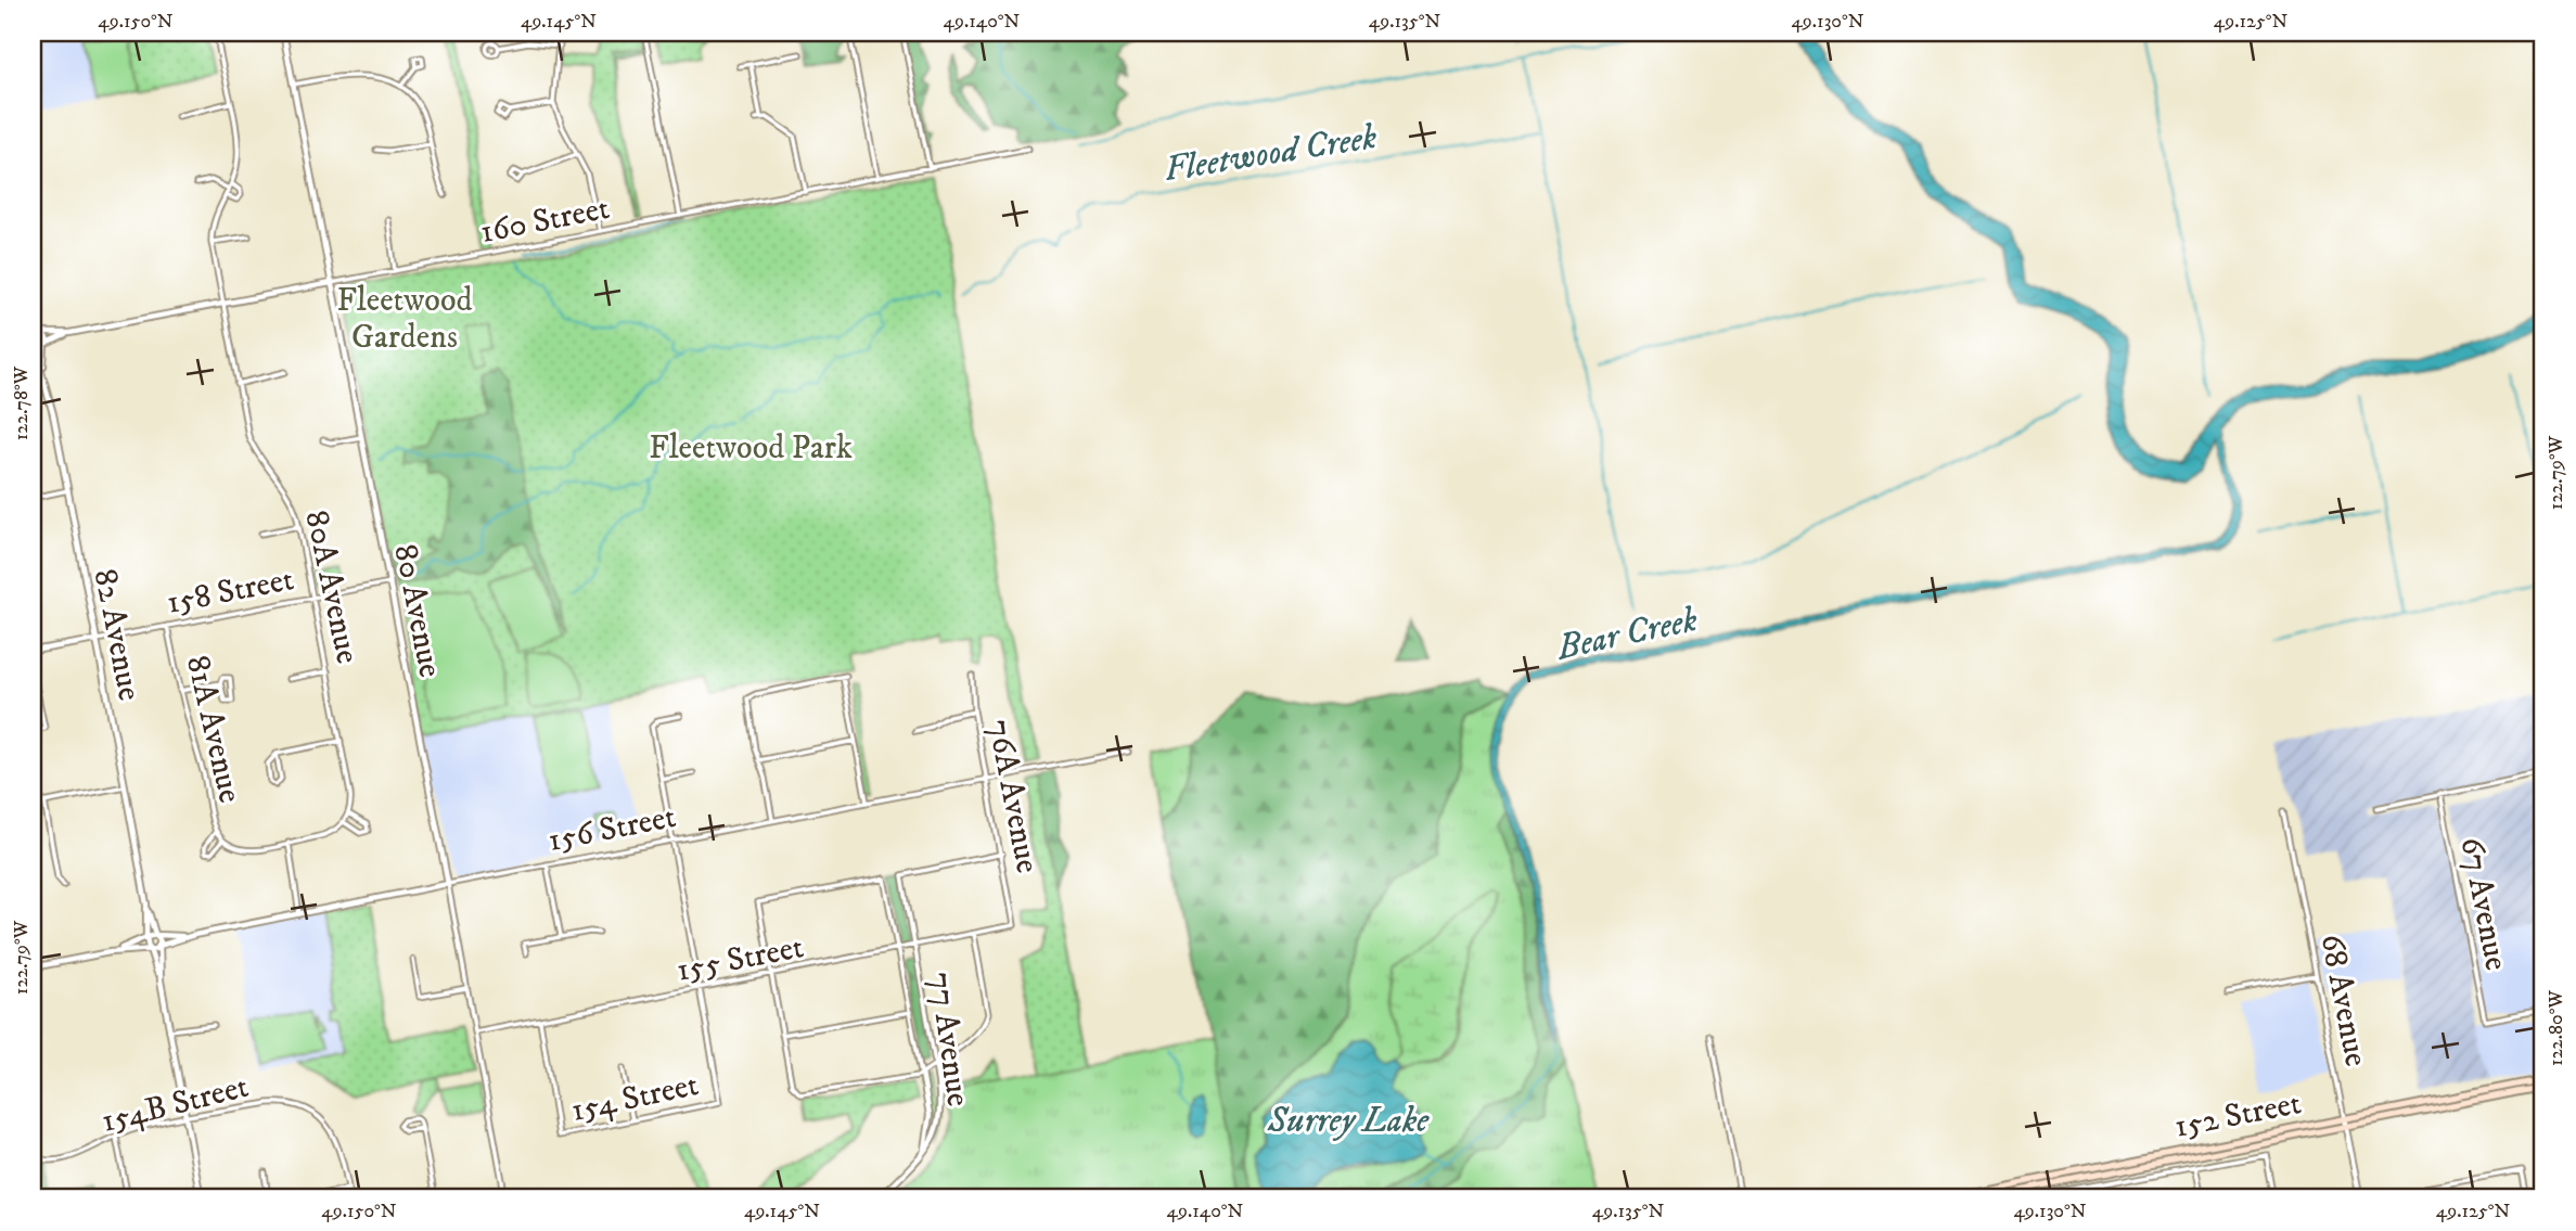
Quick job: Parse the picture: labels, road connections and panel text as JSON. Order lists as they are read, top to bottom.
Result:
{
  "streets": {
    "main road": ["152 Street"],
    "street": [
      "160 Street",
      "80A Avenue",
      "158 Street",
      "80 Avenue",
      "82 Avenue",
      "81A Avenue",
      "76A Avenue",
      "156 Street",
      "67 Avenue",
      "155 Street",
      "68 Avenue",
      "77 Avenue",
      "154 Street",
      "154B Street"
    ]
  },
  "crossings": [
    ["160 Street", "80A Avenue"],
    ["160 Street", "80 Avenue"],
    ["160 Street", "82 Avenue"],
    ["80A Avenue", "158 Street"],
    ["158 Street", "80 Avenue"],
    ["158 Street", "82 Avenue"],
    ["158 Street", "81A Avenue"],
    ["80 Avenue", "156 Street"],
    ["80 Avenue", "155 Street"],
    ["82 Avenue", "156 Street"],
    ["76A Avenue", "156 Street"],
    ["76A Avenue", "155 Street"],
    ["76A Avenue", "77 Avenue"],
    ["155 Street", "77 Avenue"],
    ["155 Street", "154 Street"],
    ["68 Avenue", "152 Street"]
  ],
  "water": ["Fleetwood Creek", "Bear Creek", "Surrey Lake"],
  "parks": ["Fleetwood Gardens", "Fleetwood Park"],
  "coordinates": [
    "49.150°N",
    "49.145°N",
    "49.140°N",
    "49.135°N",
    "49.130°N",
    "49.125°N",
    "122.78°W",
    "122.79°W",
    "122.80°W"
  ]
}
